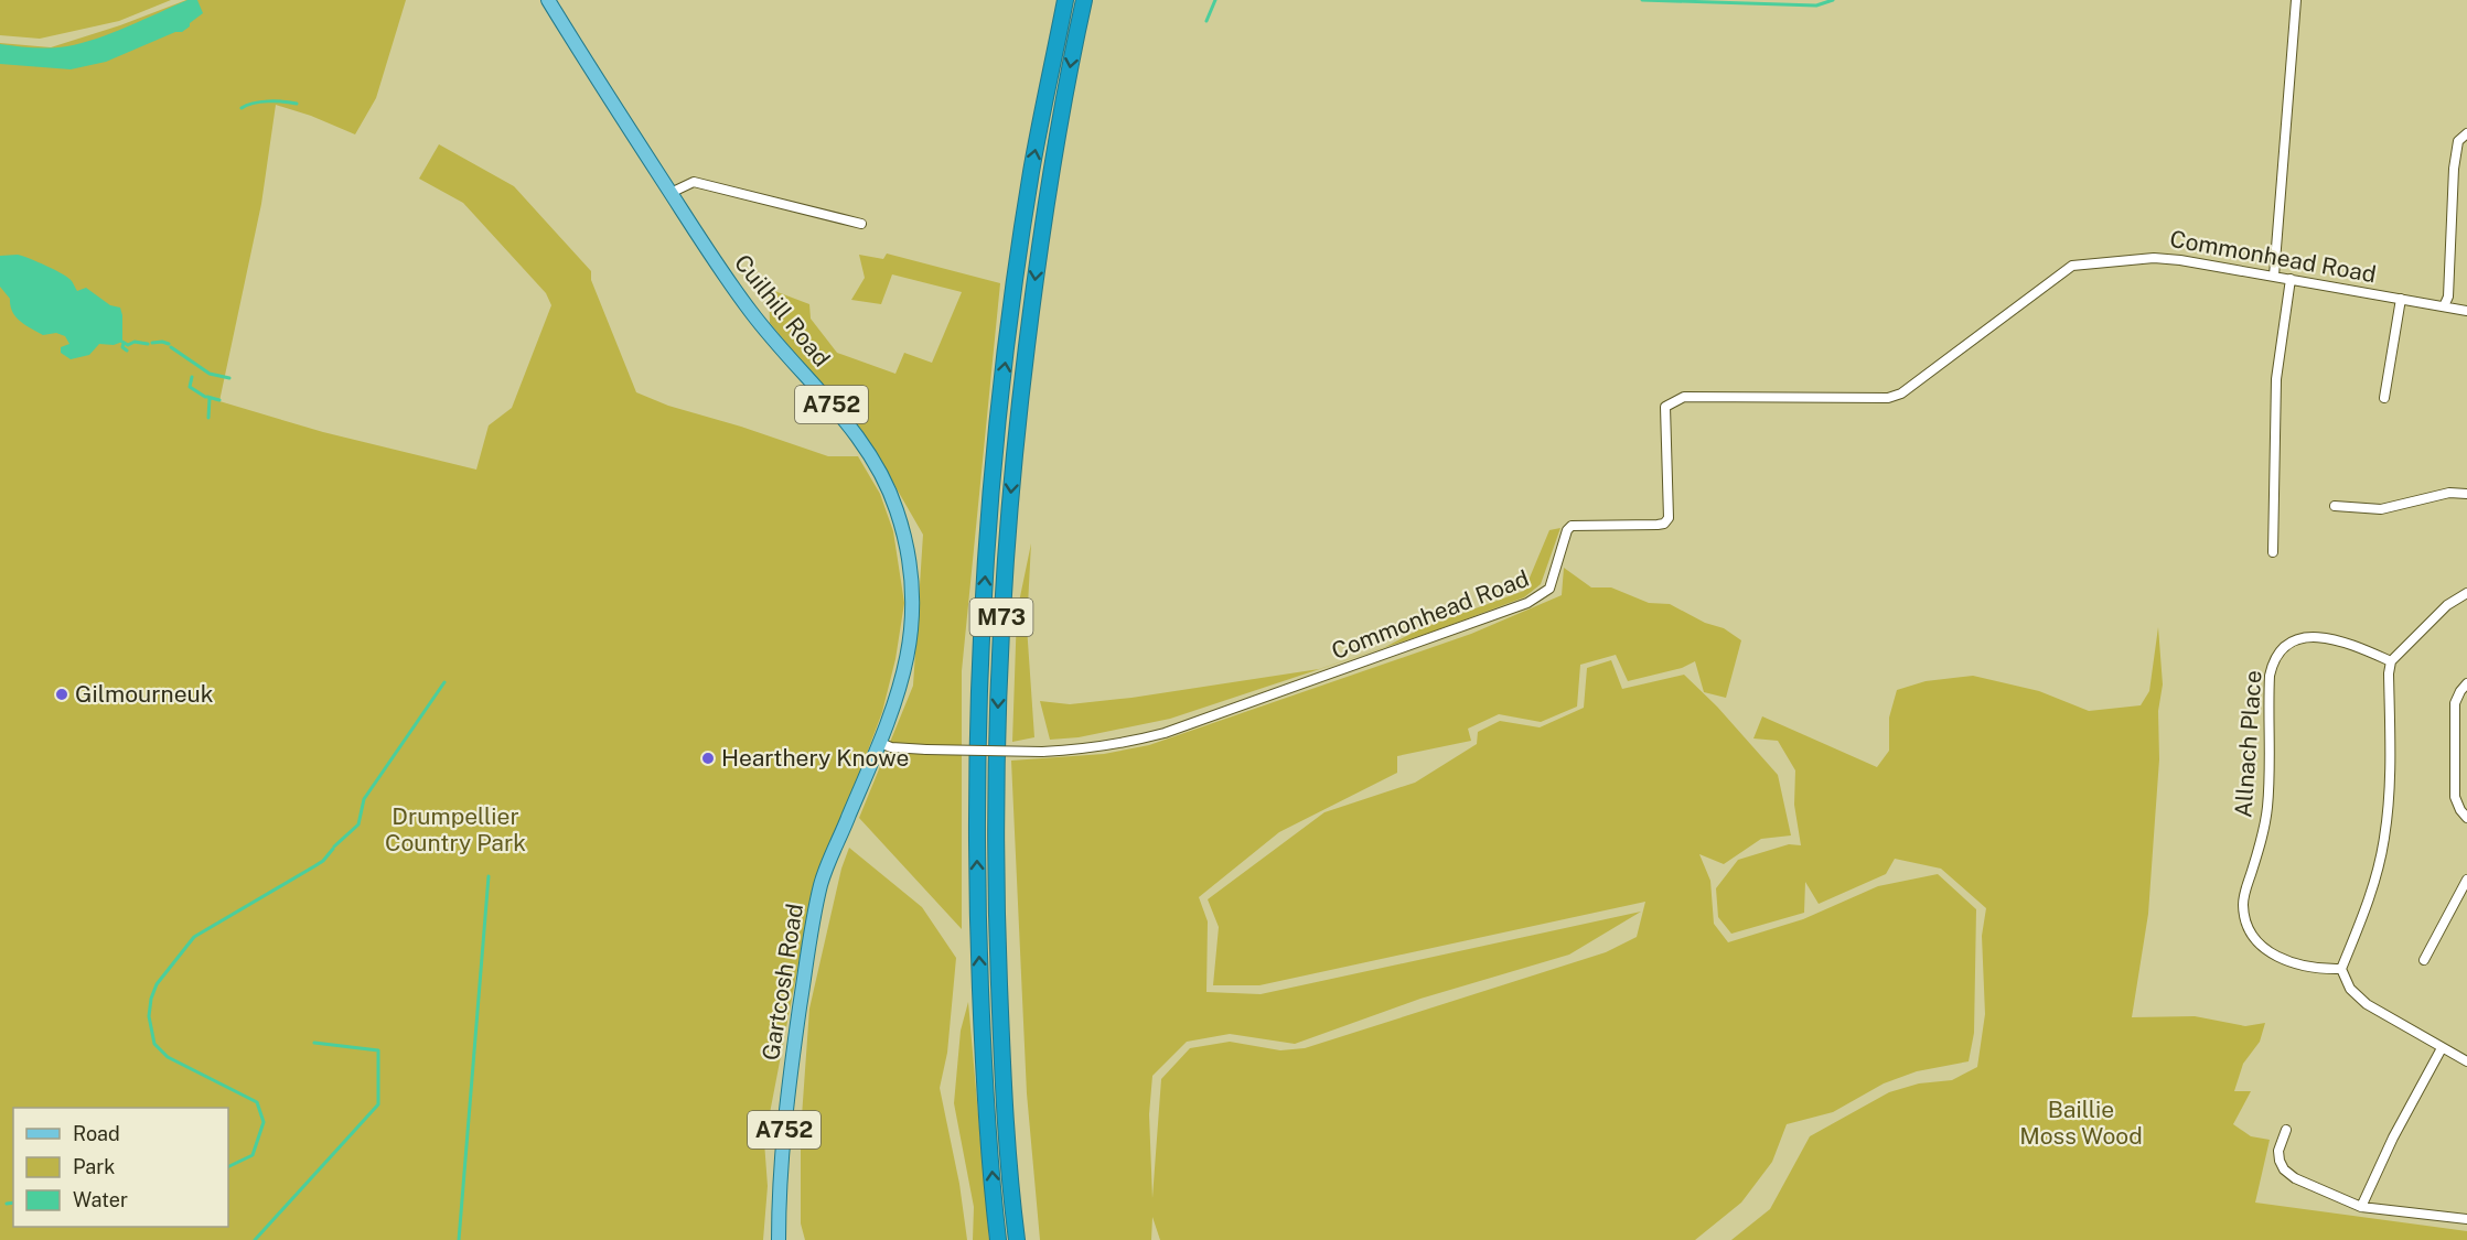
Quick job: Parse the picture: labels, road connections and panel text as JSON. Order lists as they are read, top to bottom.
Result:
{
  "streets": {
    "highway": ["M73"],
    "main road": ["Cuilhill Road", "A752", "Gartcosh Road"],
    "street": ["Commonhead Road", "Allnach Place"]
  },
  "crossings": [
    ["Commonhead Road", "Cuilhill Road"],
    ["Commonhead Road", "Gartcosh Road"],
    ["Cuilhill Road", "Gartcosh Road"]
  ],
  "parks": ["Drumpellier Country Park", "Baillie Moss Wood"],
  "places": ["Gilmourneuk", "Hearthery Knowe"],
  "legend": ["Road", "Park", "Water"]
}
